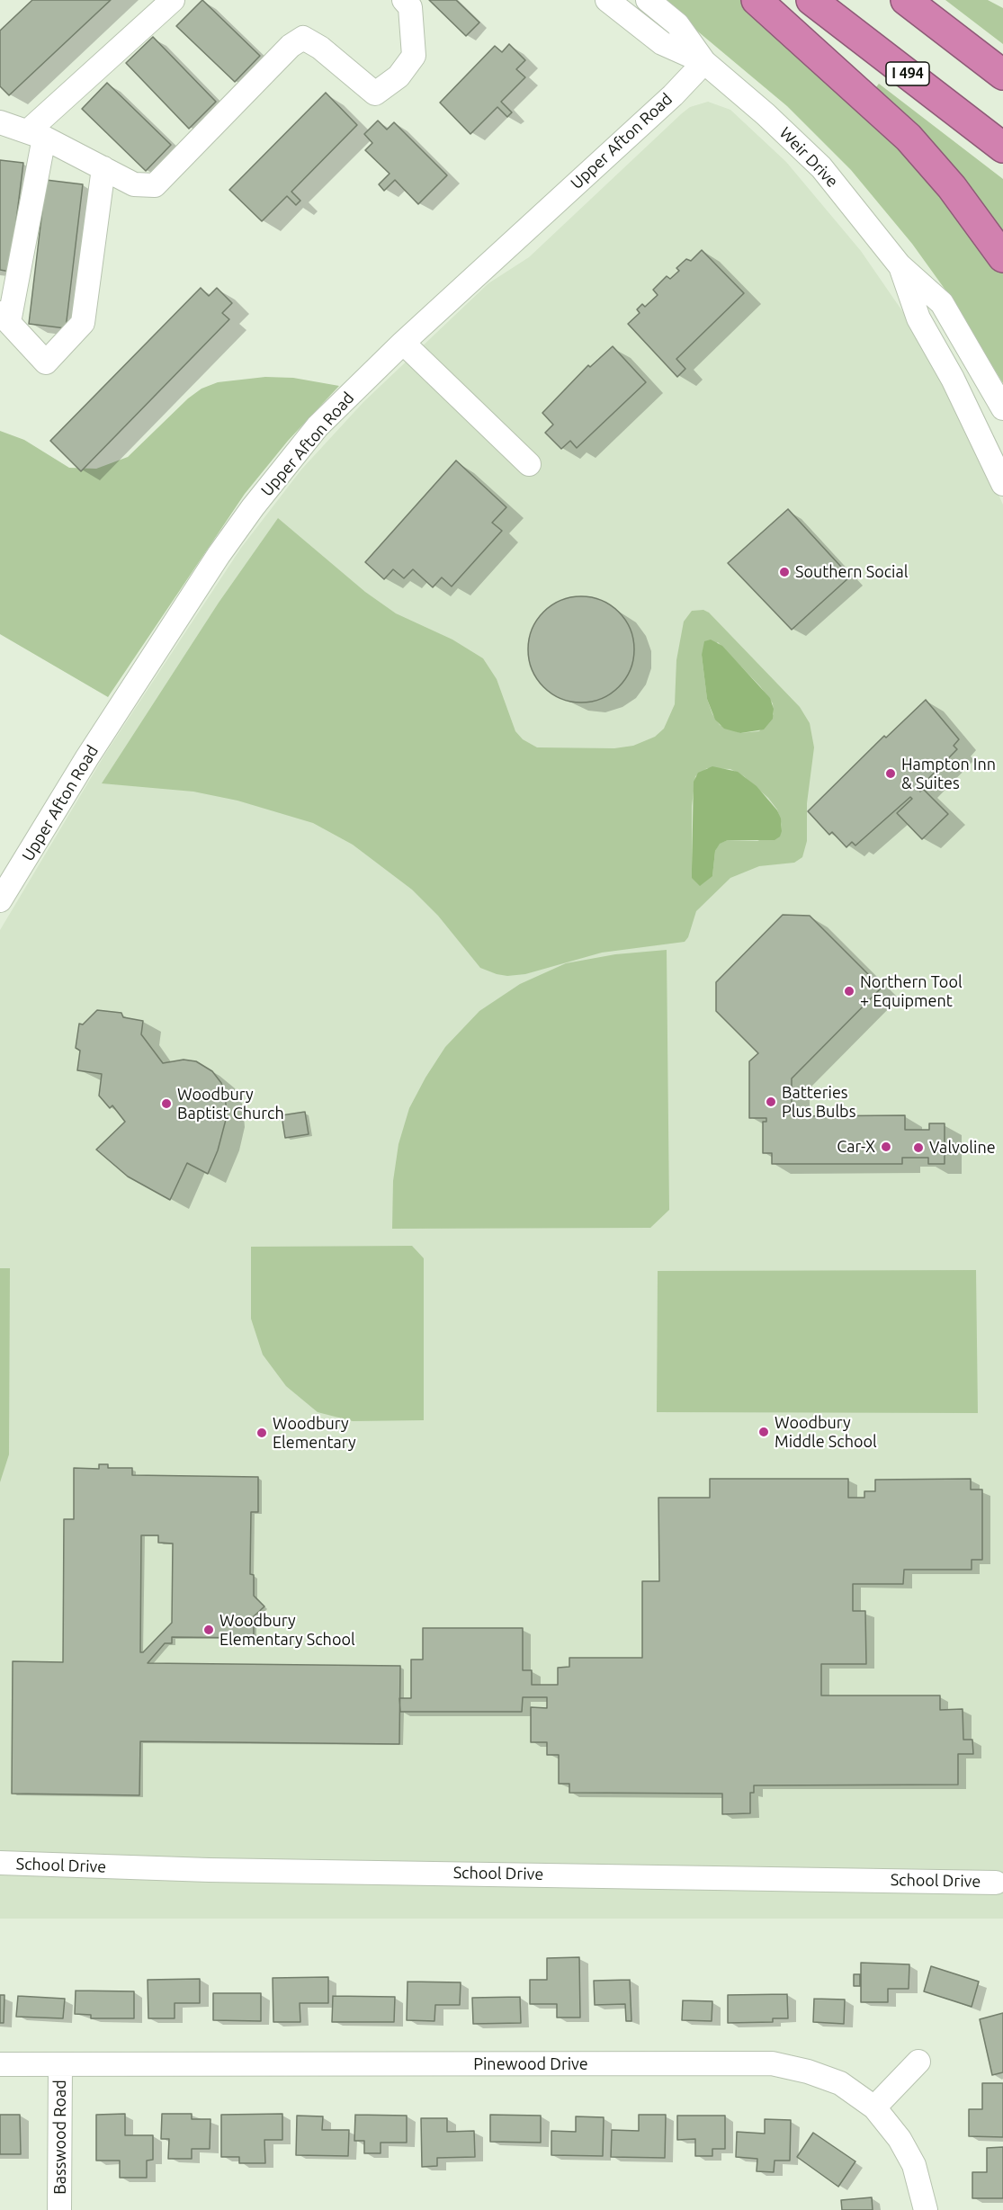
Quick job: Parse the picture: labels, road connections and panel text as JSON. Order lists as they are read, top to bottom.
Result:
{
  "streets": {
    "highway": ["I 494"],
    "street": [
      "Upper Afton Road",
      "Weir Drive",
      "School Drive",
      "Pinewood Drive",
      "Basswood Road"
    ]
  },
  "crossings": [
    ["Upper Afton Road", "Weir Drive"],
    ["Pinewood Drive", "Basswood Road"]
  ],
  "places": [
    "Southern Social",
    "Hampton Inn & Suites",
    "Northern Tool + Equipment",
    "Batteries Plus Bulbs",
    "Woodbury Baptist Church",
    "Car-X",
    "Valvoline",
    "Woodbury Middle School",
    "Woodbury Elementary",
    "Woodbury Elementary School"
  ]
}
